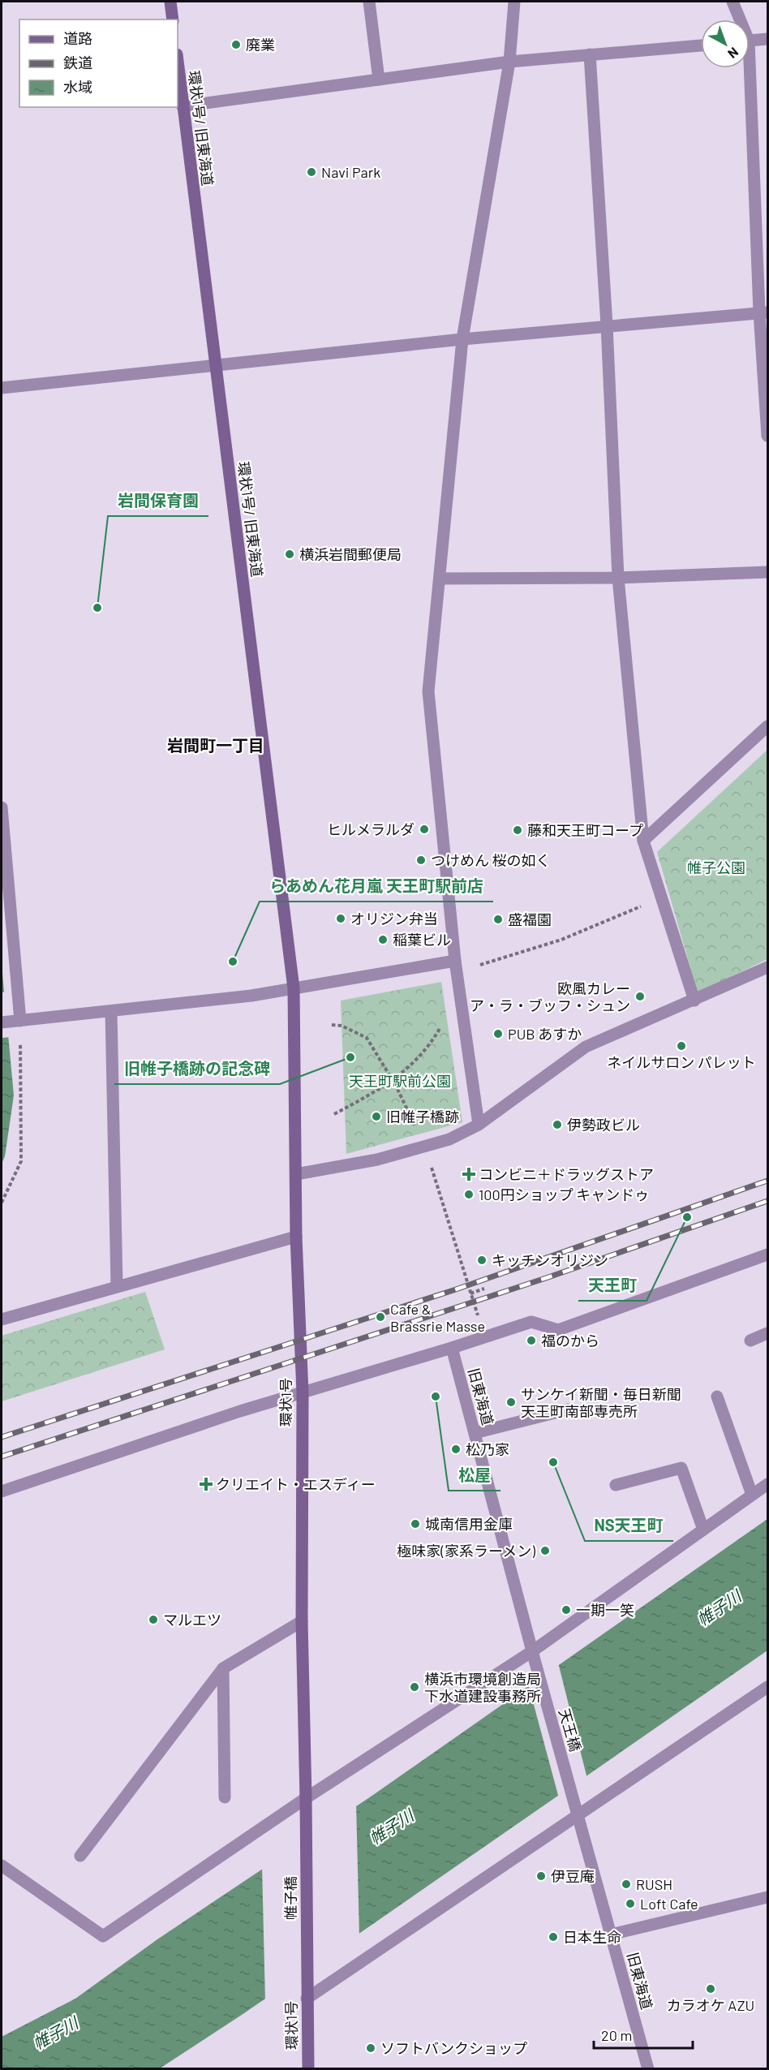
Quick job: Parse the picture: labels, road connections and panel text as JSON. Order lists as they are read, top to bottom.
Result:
{
  "streets": {
    "street": [
      "環状1号/ 旧東海道",
      "旧東海道",
      "環状1号",
      "天王橋",
      "帷子橋"
    ]
  },
  "crossings": [
    ["環状1号/ 旧東海道", "環状1号"],
    ["旧東海道", "天王橋"],
    ["環状1号", "帷子橋"]
  ],
  "districts": ["岩間町一丁目"],
  "water": ["帷子川"],
  "parks": ["帷子公園", "天王町駅前公園"],
  "places": {
    "other": [
      "廃業",
      "Navi Park",
      "横浜岩間郵便局",
      "岩間保育園",
      "ヒルメラルダ",
      "藤和天王町コープ",
      "つけめん 桜の如く",
      "オリジン弁当",
      "盛福園",
      "稲葉ビル",
      "らあめん花月嵐 天王町駅前店",
      "欧風カレー ア・ラ・ブッフ・シュン",
      "PUB あすか",
      "ネイルサロン パレット",
      "旧帷子橋跡の記念碑",
      "旧帷子橋跡",
      "伊勢政ビル",
      "100円ショップ キャンドゥ",
      "天王町",
      "キッチンオリジン",
      "Cafe & Brassrie Masse",
      "福のから",
      "松屋",
      "サンケイ新聞・毎日新聞 天王町南部専売所",
      "松乃家",
      "NS天王町",
      "城南信用金庫",
      "極味家(家系ラーメン)",
      "一期一笑",
      "マルエツ",
      "横浜市環境創造局 下水道建設事務所",
      "伊豆庵",
      "RUSH",
      "Loft Cafe",
      "日本生命",
      "カラオケ AZU",
      "ソフトバンクショップ"
    ],
    "health": ["コンビニ＋ドラッグストア", "クリエイト・エスディー"]
  },
  "legend": ["道路", "鉄道", "水域"],
  "scale_bar": "20 m",
  "north": "bottom right"
}
